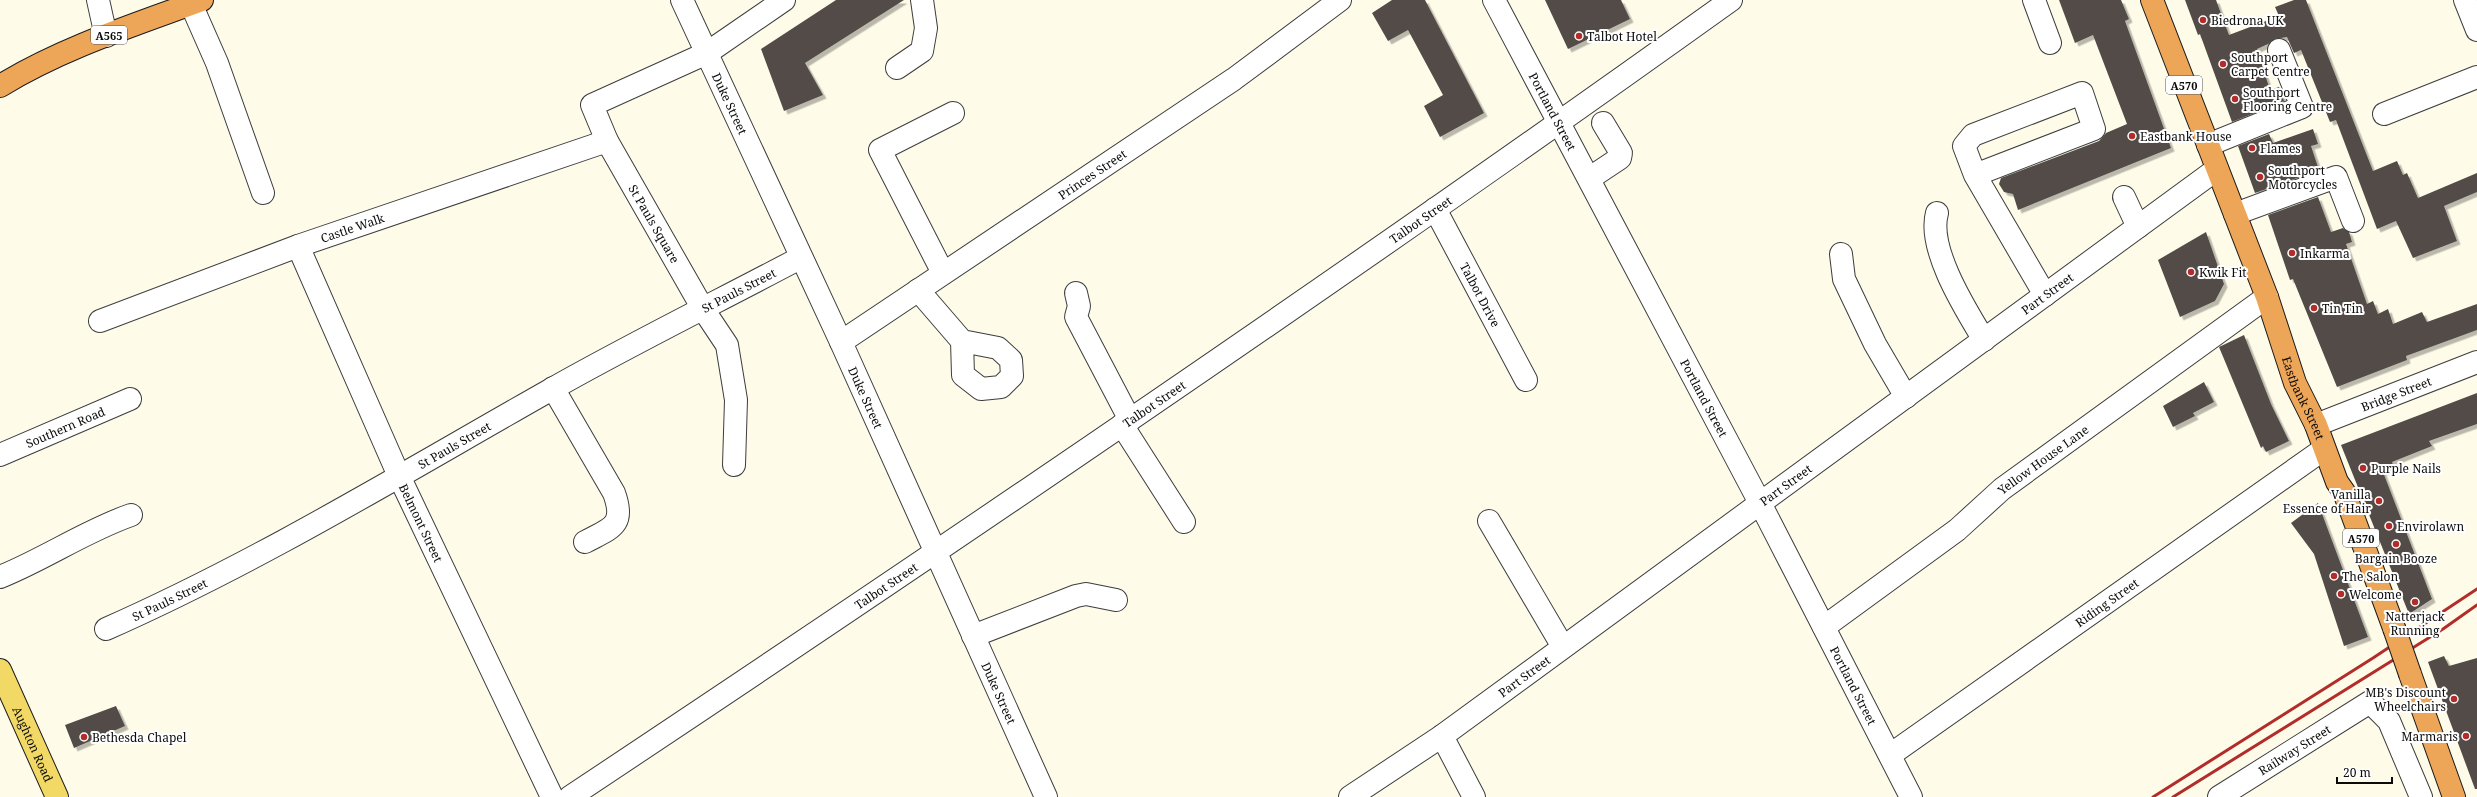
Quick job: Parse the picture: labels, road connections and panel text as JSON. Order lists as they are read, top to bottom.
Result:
{
  "streets": {
    "highway": ["A565", "A570", "Eastbank Street"],
    "main road": ["Aughton Road"],
    "street": [
      "Duke Street",
      "Portland Street",
      "Princes Street",
      "Talbot Street",
      "St Pauls Square",
      "Castle Walk",
      "St Pauls Street",
      "Part Street",
      "Talbot Drive",
      "Bridge Street",
      "Southern Road",
      "Yellow House Lane",
      "Belmont Street",
      "Riding Street",
      "Railway Street"
    ]
  },
  "crossings": [
    ["Duke Street", "Princes Street"],
    ["Duke Street", "Talbot Street"],
    ["Duke Street", "St Pauls Square"],
    ["Duke Street", "St Pauls Street"],
    ["Portland Street", "Talbot Street"],
    ["Portland Street", "Part Street"],
    ["Portland Street", "Yellow House Lane"],
    ["Portland Street", "Riding Street"],
    ["Talbot Street", "Talbot Drive"],
    ["St Pauls Square", "Castle Walk"],
    ["St Pauls Square", "St Pauls Street"],
    ["Castle Walk", "Belmont Street"],
    ["St Pauls Street", "Belmont Street"],
    ["Part Street", "Eastbank Street"],
    ["Bridge Street", "Eastbank Street"],
    ["Eastbank Street", "Yellow House Lane"],
    ["Eastbank Street", "Riding Street"]
  ],
  "places": [
    "Biedrona UK",
    "Talbot Hotel",
    "Southport Carpet Centre",
    "Southport Flooring Centre",
    "Eastbank House",
    "Flames",
    "Southport Motorcycles",
    "Inkarma",
    "Kwik Fit",
    "Tin Tin",
    "Purple Nails",
    "Vanilla Essence of Hair",
    "Envirolawn",
    "Bargain Booze",
    "The Salon",
    "Welcome",
    "Natterjack Running",
    "MB's Discount Wheelchairs",
    "Marmaris",
    "Bethesda Chapel"
  ],
  "scale_bar": "20 m"
}
